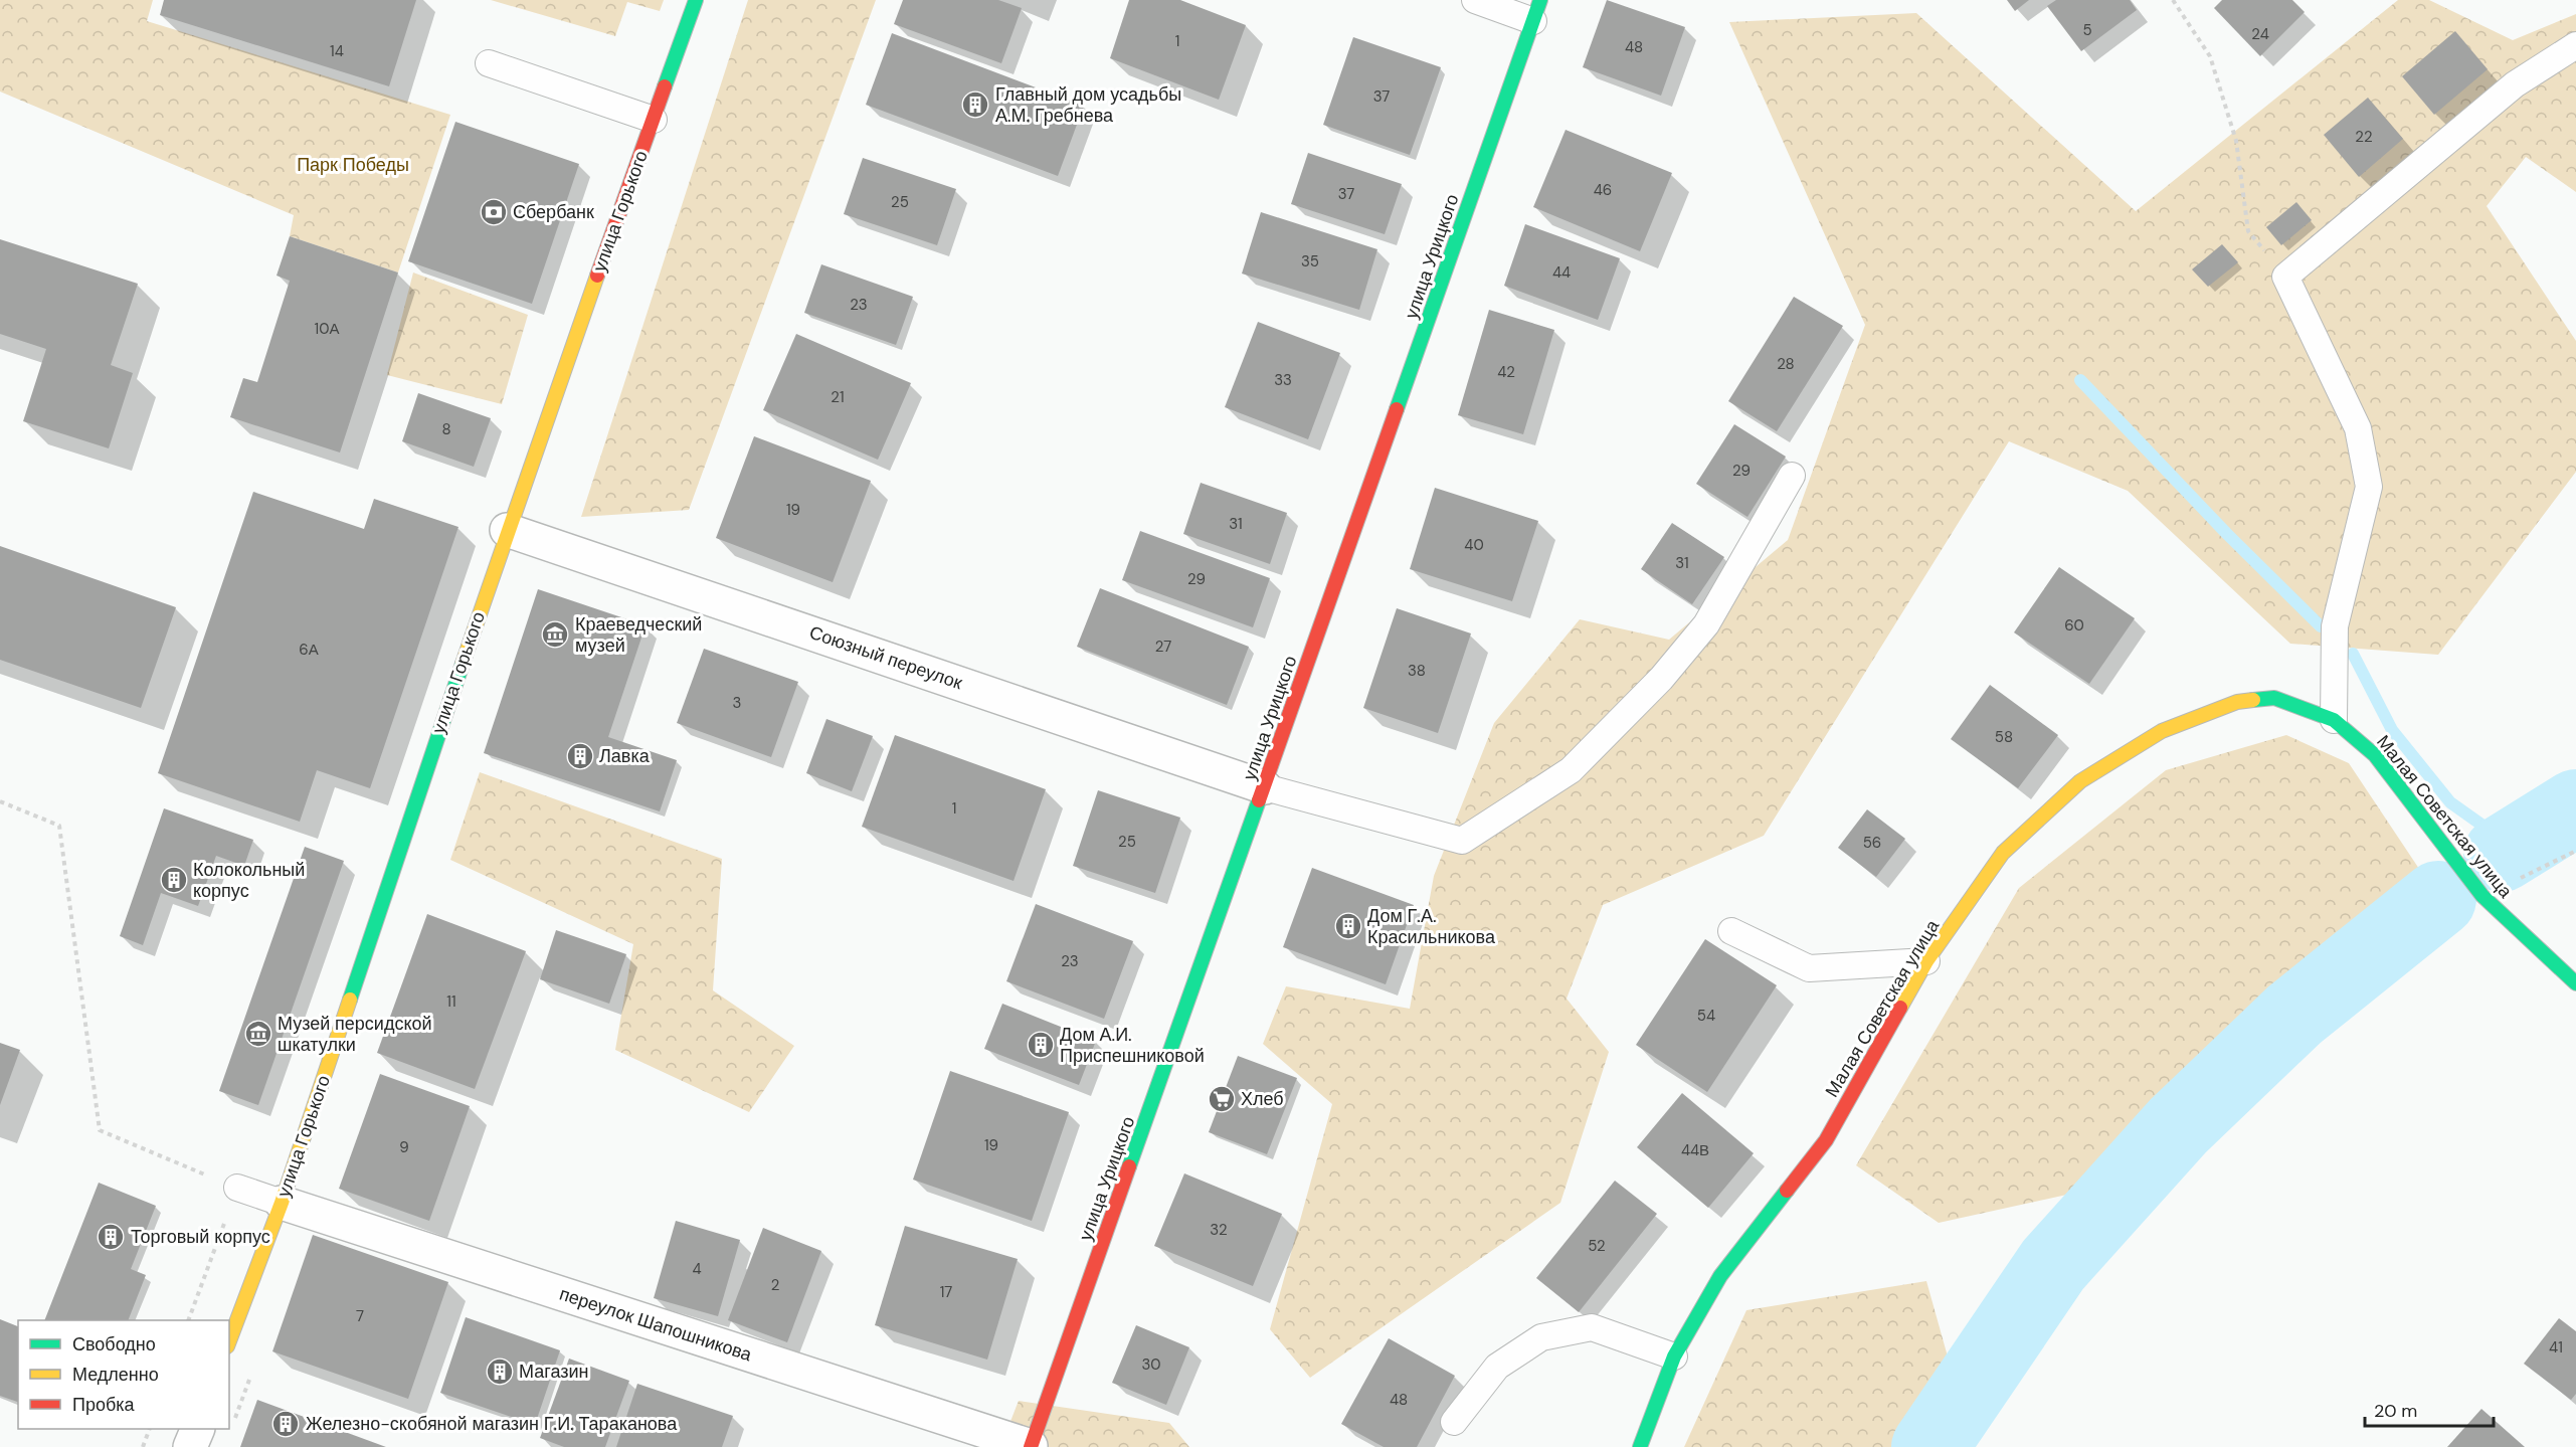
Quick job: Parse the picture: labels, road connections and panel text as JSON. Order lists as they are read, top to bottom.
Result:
{
  "streets": {
    "street": [
      "улица Горького",
      "улица Урицкого",
      "Союзный переулок",
      "Малая Советская улица",
      "переулок Шапошникова"
    ]
  },
  "crossings": [
    ["улица Горького", "Союзный переулок"],
    ["улица Горького", "переулок Шапошникова"],
    ["улица Урицкого", "Союзный переулок"],
    ["улица Урицкого", "переулок Шапошникова"]
  ],
  "parks": ["Парк Победы"],
  "places": {
    "building": [
      "Главный дом усадьбы А.М. Гребнева",
      "Лавка",
      "Колокольный корпус",
      "Дом Г.А. Красильникова",
      "Дом А.И. Приспешниковой",
      "Торговый корпус",
      "Магазин",
      "Железно-скобяной магазин Г.И. Тараканова"
    ],
    "bank": ["Сбербанк"],
    "museum": ["Краеведческий музей", "Музей персидской шкатулки"],
    "supermarket": ["Хлеб"]
  },
  "house_numbers": [
    "5",
    "24",
    "1",
    "48",
    "14",
    "37",
    "22",
    "46",
    "37",
    "25",
    "35",
    "44",
    "23",
    "10А",
    "28",
    "42",
    "33",
    "21",
    "8",
    "29",
    "19",
    "31",
    "40",
    "31",
    "29",
    "60",
    "27",
    "6А",
    "38",
    "3",
    "58",
    "1",
    "25",
    "56",
    "23",
    "11",
    "54",
    "19",
    "9",
    "44В",
    "32",
    "52",
    "4",
    "2",
    "17",
    "7",
    "41",
    "30",
    "48"
  ],
  "legend": ["Свободно", "Медленно", "Пробка"],
  "scale_bar": "20 m"
}
